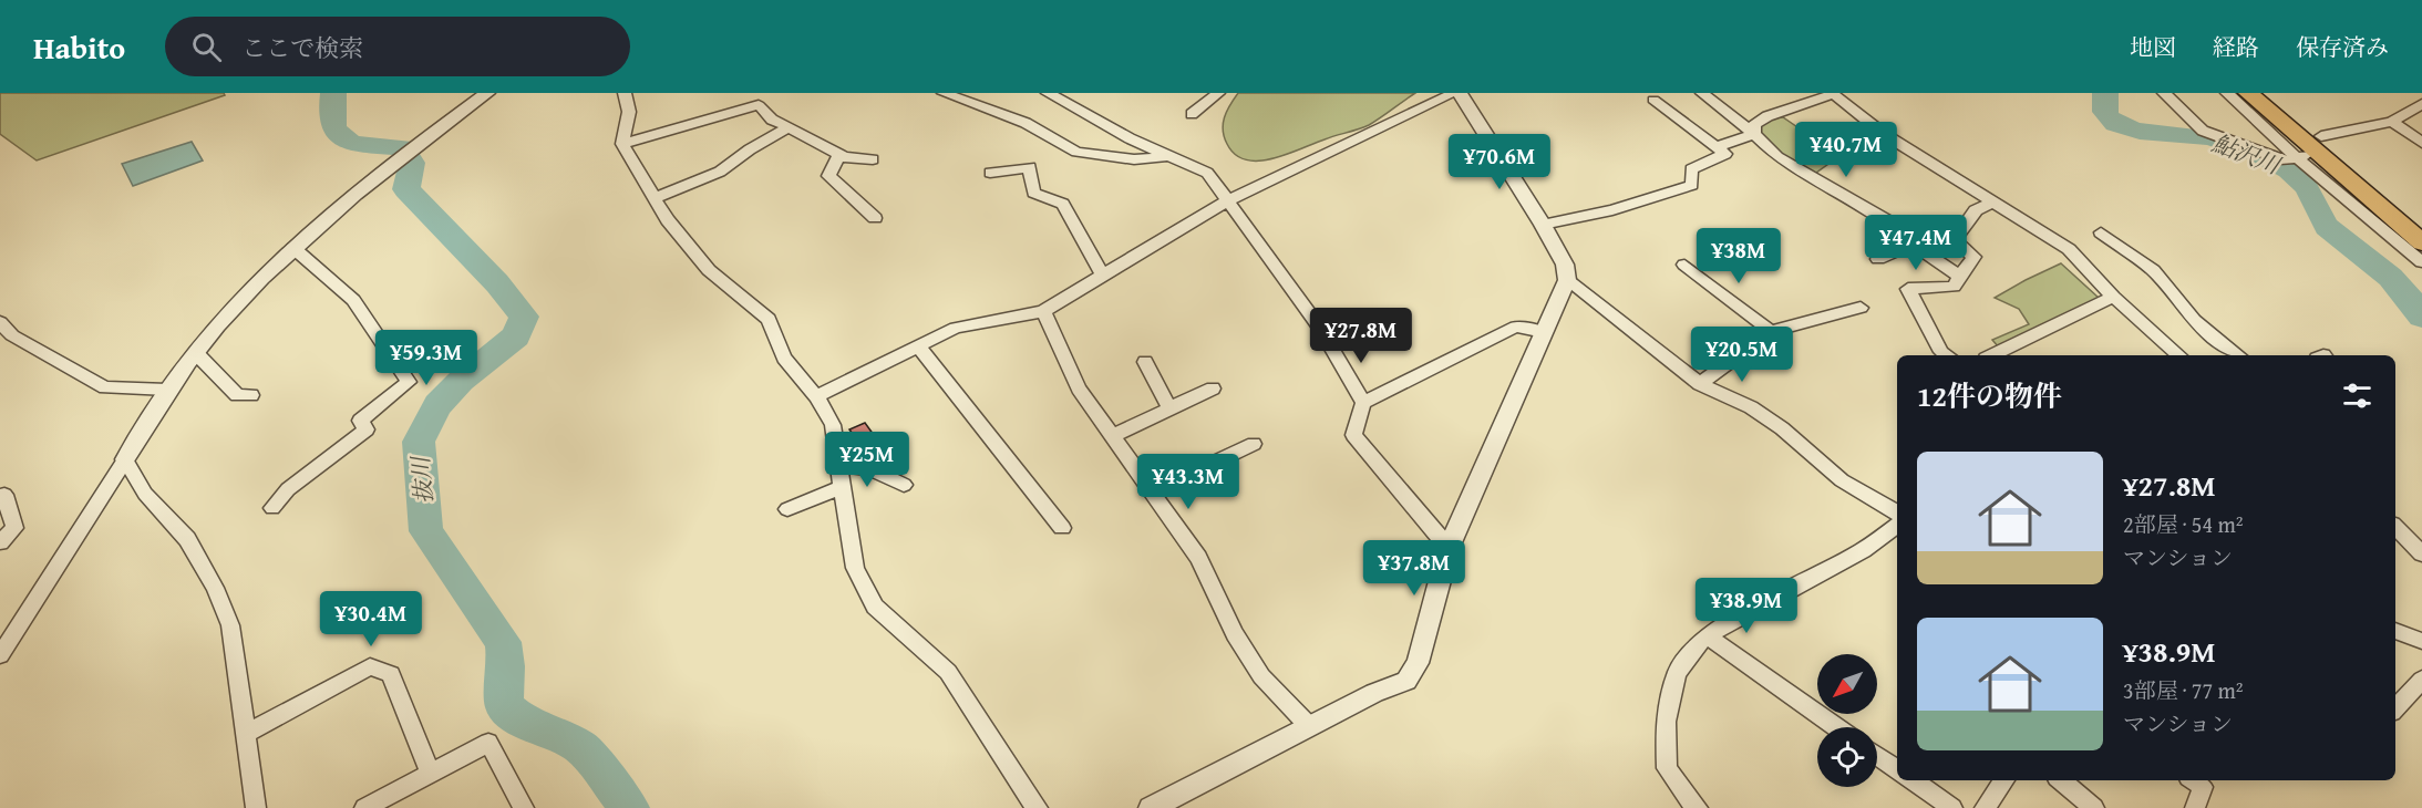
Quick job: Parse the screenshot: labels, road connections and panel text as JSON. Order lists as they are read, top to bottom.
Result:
{
  "water": ["鮎沢川", "抜川"],
  "north": "bottom left",
  "page": {
    "header": "Habito",
    "search": "ここで検索",
    "nav": ["地図", "経路", "保存済み"],
    "price": [
      "¥40.7M",
      "¥70.6M",
      "¥47.4M",
      "¥38M",
      "¥27.8M",
      "¥20.5M",
      "¥59.3M",
      "¥25M",
      "¥43.3M",
      "¥37.8M",
      "¥38.9M",
      "¥30.4M"
    ],
    "heading": "12件の物件",
    "list": [
      {
        "name": "¥27.8M",
        "note": "2部屋 · 54 m² · マンション"
      },
      {
        "name": "¥38.9M",
        "note": "3部屋 · 77 m² · マンション"
      }
    ]
  }
}
